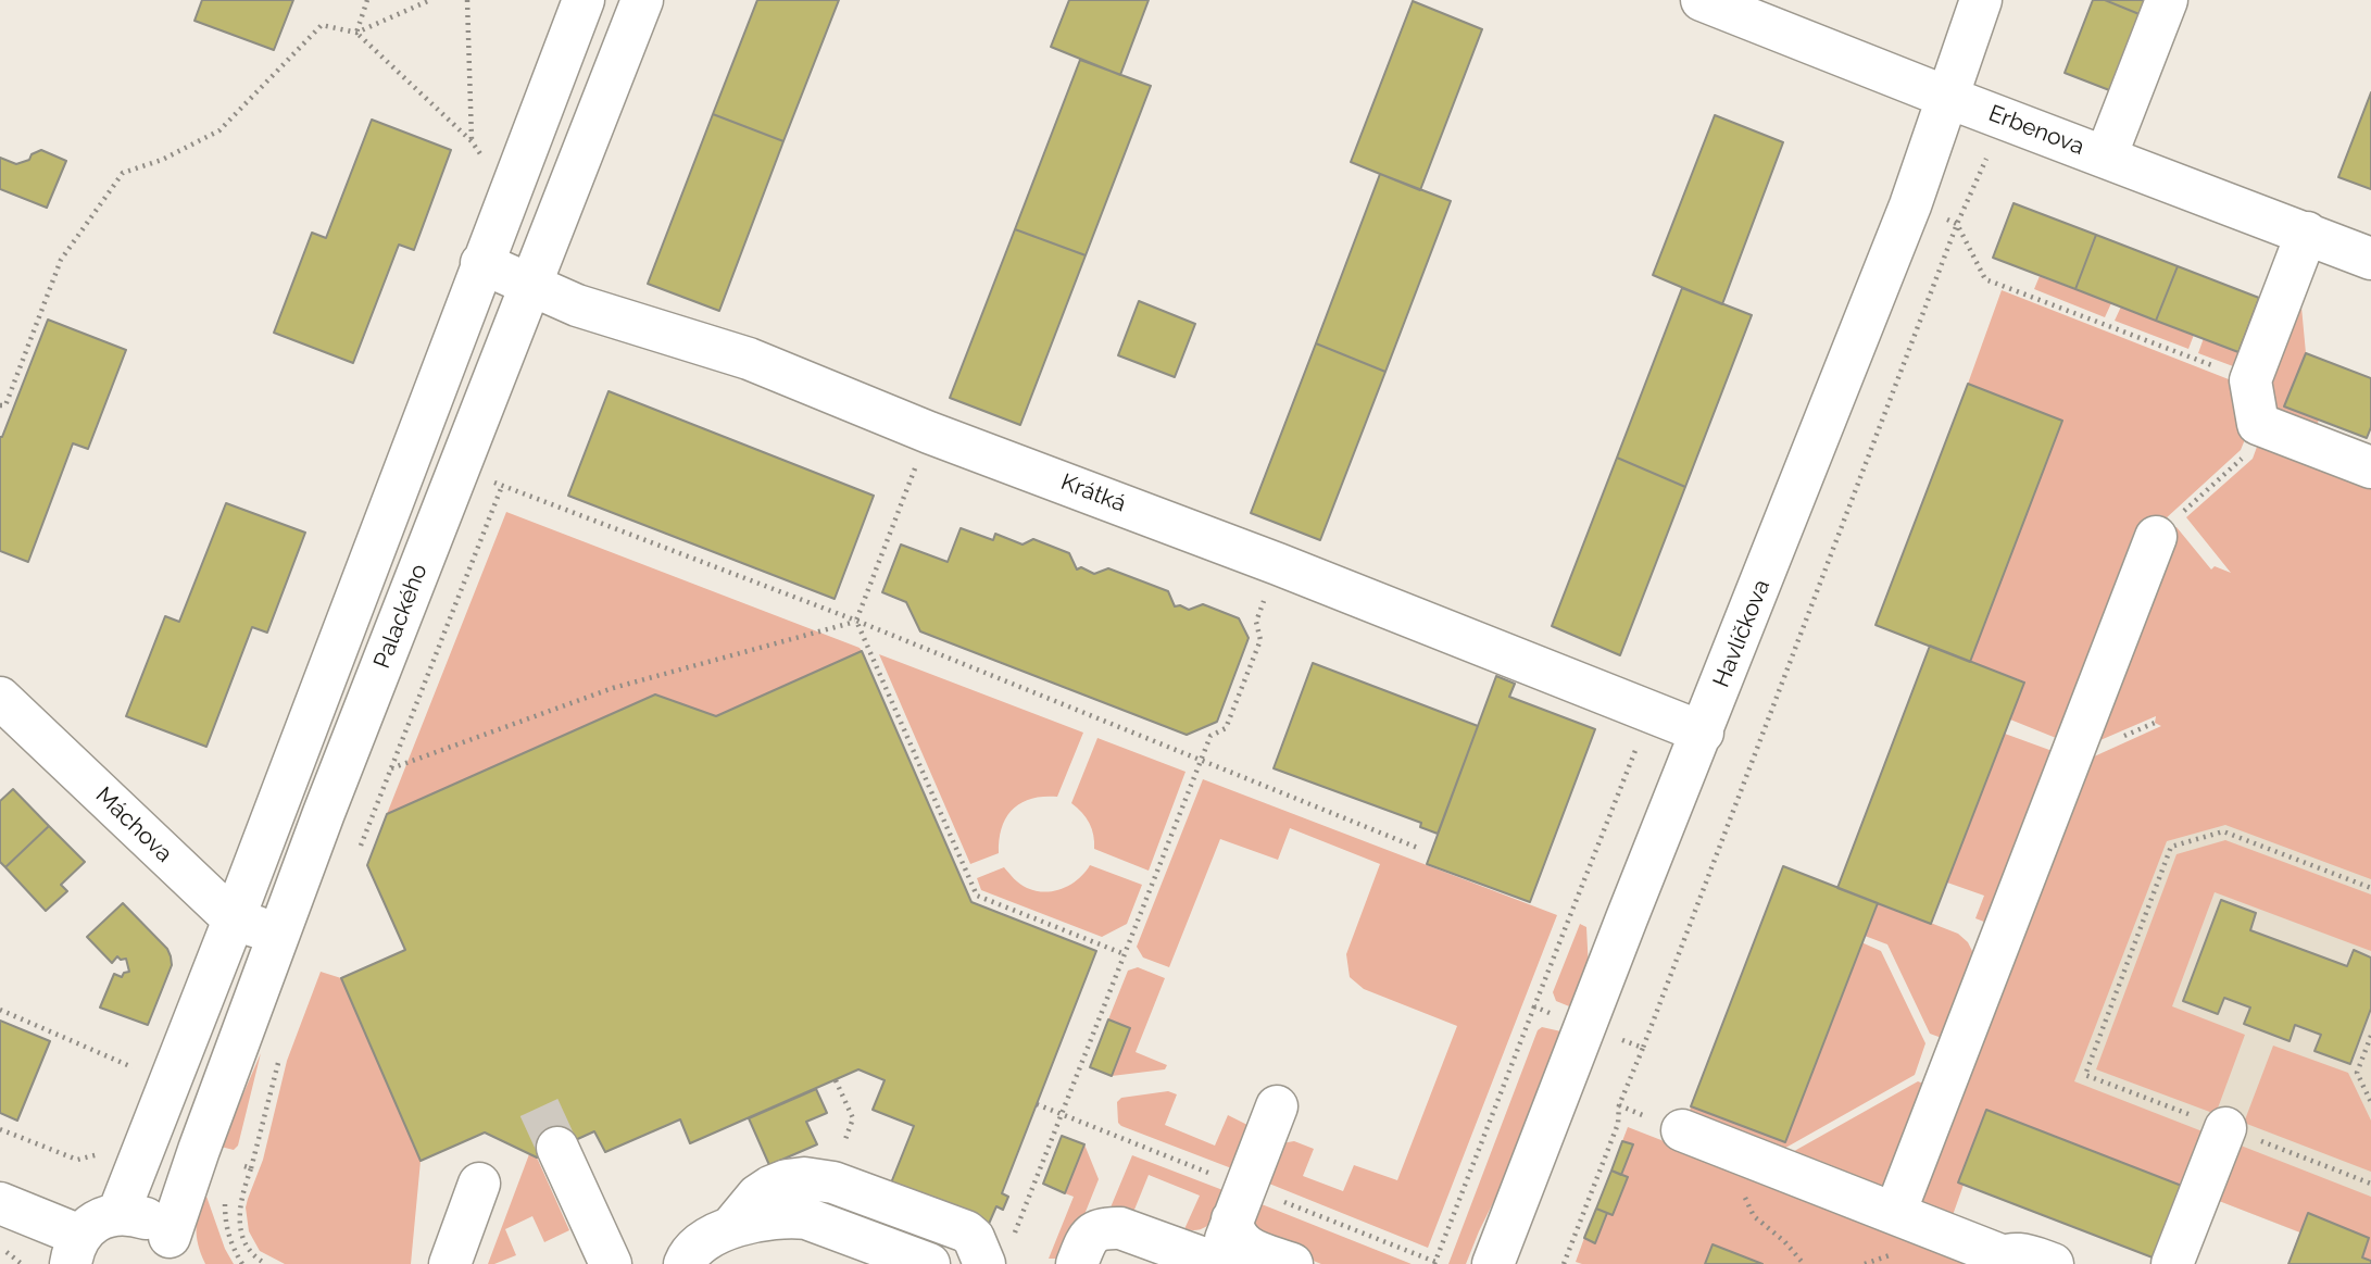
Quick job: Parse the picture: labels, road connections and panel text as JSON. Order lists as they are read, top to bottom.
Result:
{
  "streets": {
    "street": [
      "Erbenova",
      "Krátká",
      "Palackého",
      "Havlíčkova",
      "Máchova"
    ]
  },
  "crossings": [
    ["Erbenova", "Havlíčkova"],
    ["Krátká", "Palackého"],
    ["Krátká", "Havlíčkova"],
    ["Palackého", "Máchova"]
  ]
}
